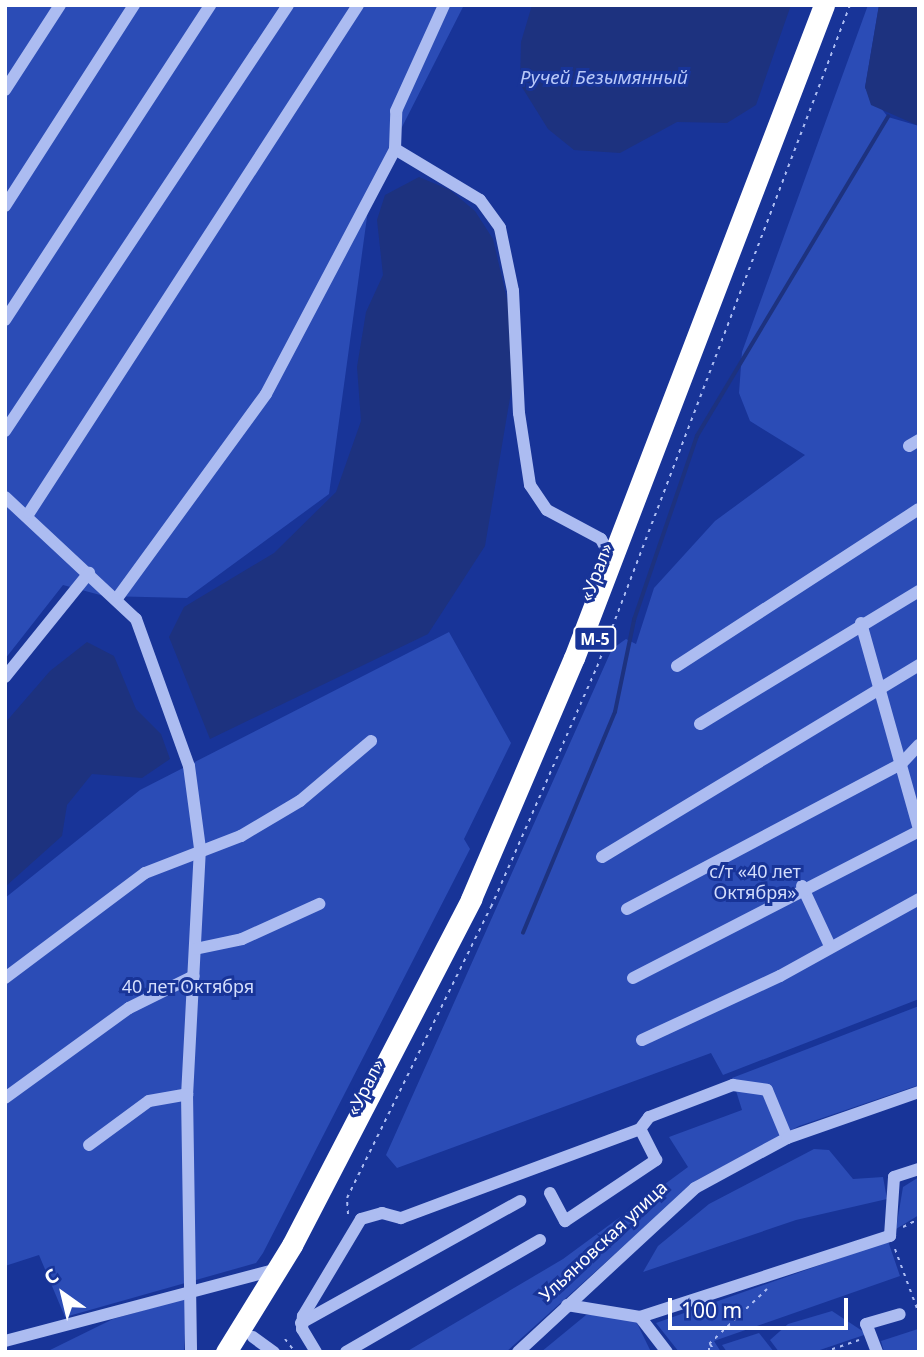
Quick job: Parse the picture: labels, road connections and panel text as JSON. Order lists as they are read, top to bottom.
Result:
{
  "streets": {
    "highway": ["«Урал»", "М-5"],
    "street": ["Ульяновская улица"]
  },
  "crossings": [
    ["«Урал»", "М-5"]
  ],
  "water": ["Ручей Безымянный"],
  "parks": ["с/т «40 лет Октября»", "40 лет Октября"],
  "scale_bar": "100 m",
  "north": "top left"
}
